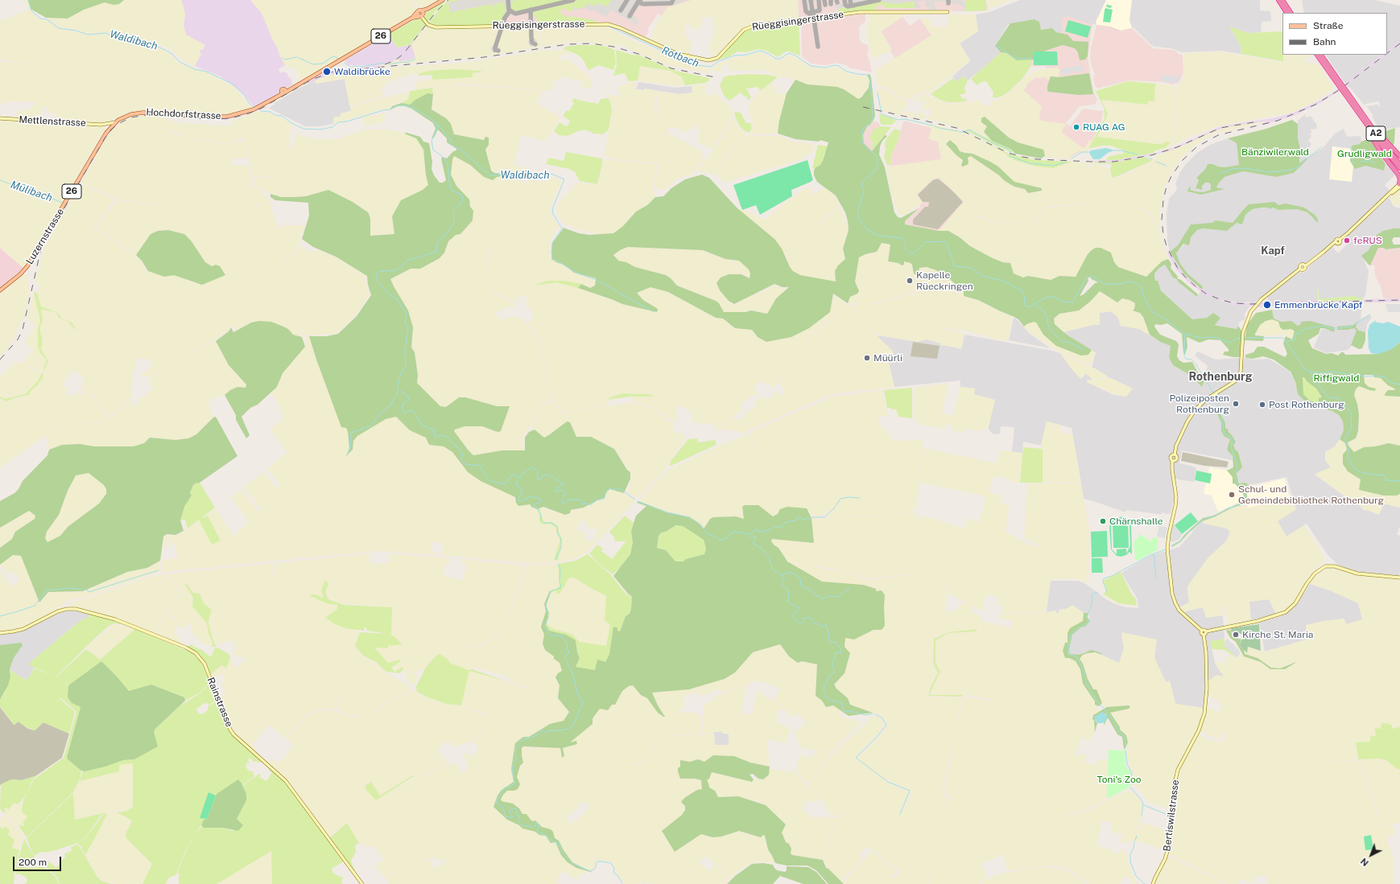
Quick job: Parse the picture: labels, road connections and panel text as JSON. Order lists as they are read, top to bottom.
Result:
{
  "streets": {
    "highway": ["A2"],
    "main road": [
      "Rüeggisingerstrasse",
      "26",
      "Hochdorfstrasse",
      "Mettlenstrasse",
      "Luzernstrasse",
      "Rainstrasse",
      "Bertiswilstrasse"
    ]
  },
  "crossings": [
    ["Rüeggisingerstrasse", "26"],
    ["Rüeggisingerstrasse", "Hochdorfstrasse"],
    ["26", "Hochdorfstrasse"],
    ["Hochdorfstrasse", "Luzernstrasse"],
    ["Mettlenstrasse", "Luzernstrasse"]
  ],
  "districts": ["Kapf", "Rothenburg"],
  "water": ["Waldibach", "Rotbach", "Mülibach"],
  "parks": [
    "Bänziwilerwald",
    "Grudligwald",
    "Riffigwald",
    "Toni's Zoo"
  ],
  "places": [
    "Waldibrücke",
    "RUAG AG",
    "feRUS",
    "Kapelle Rüeckringen",
    "Emmenbrücke Kapf",
    "Müürli",
    "Polizeiposten Rothenburg",
    "Post Rothenburg",
    "Schul- und Gemeindebibliothek Rothenburg",
    "Chärnshalle",
    "Kirche St. Maria"
  ],
  "legend": ["Straße", "Bahn"],
  "scale_bar": "200 m",
  "north": "bottom left"
}
